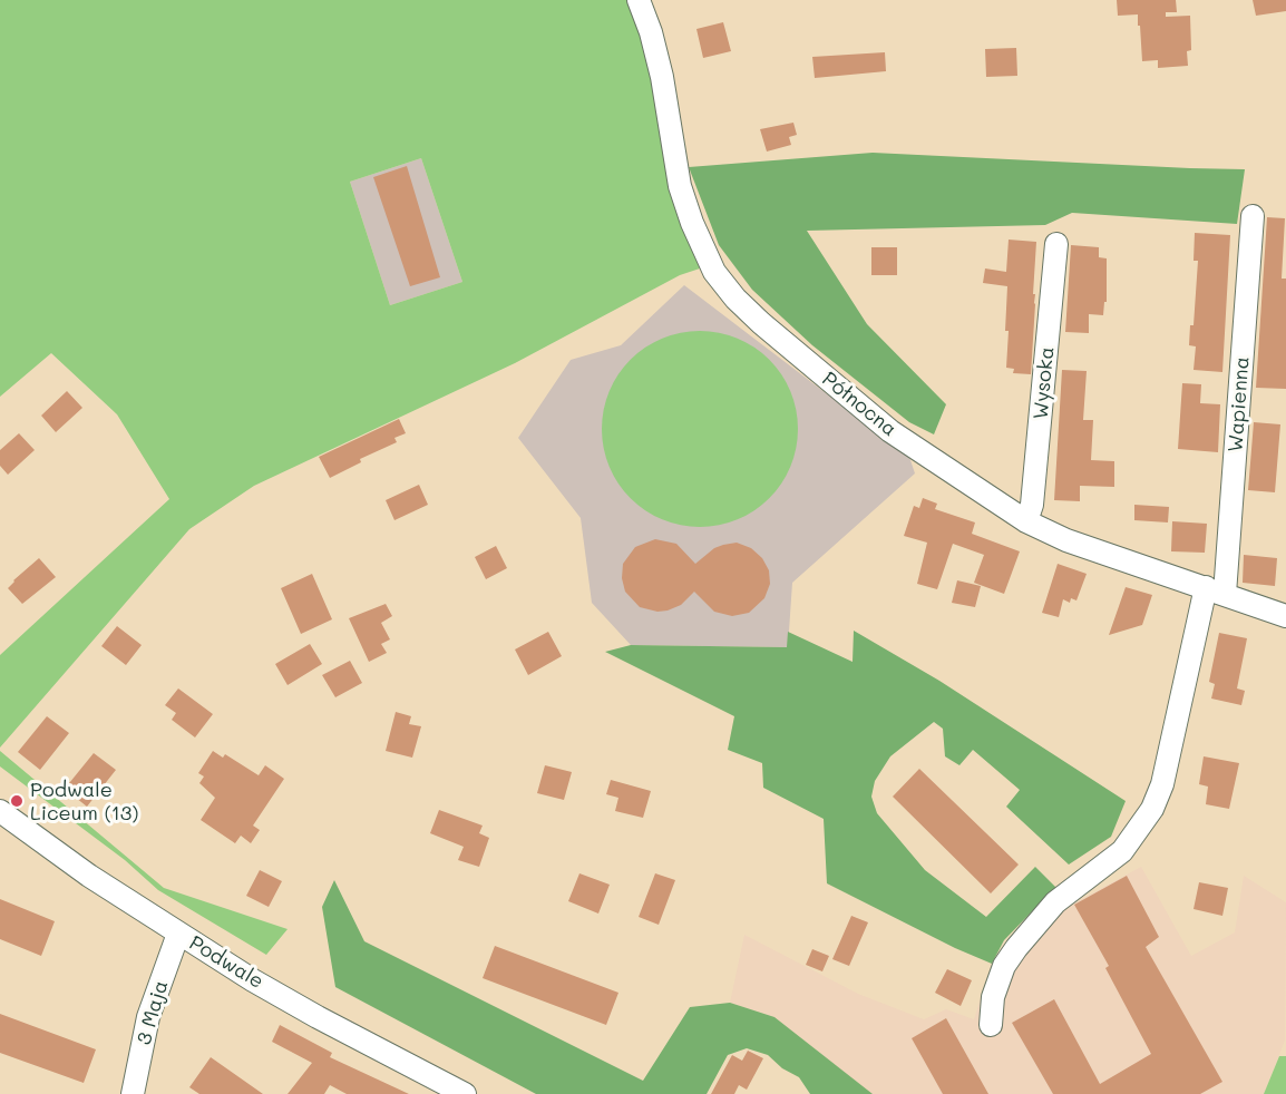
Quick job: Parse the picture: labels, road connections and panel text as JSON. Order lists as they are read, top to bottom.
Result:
{
  "streets": {
    "street": [
      "Wysoka",
      "Północna",
      "Wapienna",
      "Podwale",
      "3 Maja"
    ]
  },
  "crossings": [
    ["Wysoka", "Północna"],
    ["Północna", "Wapienna"],
    ["Podwale", "3 Maja"]
  ],
  "places": ["Podwale Liceum (13)"]
}
